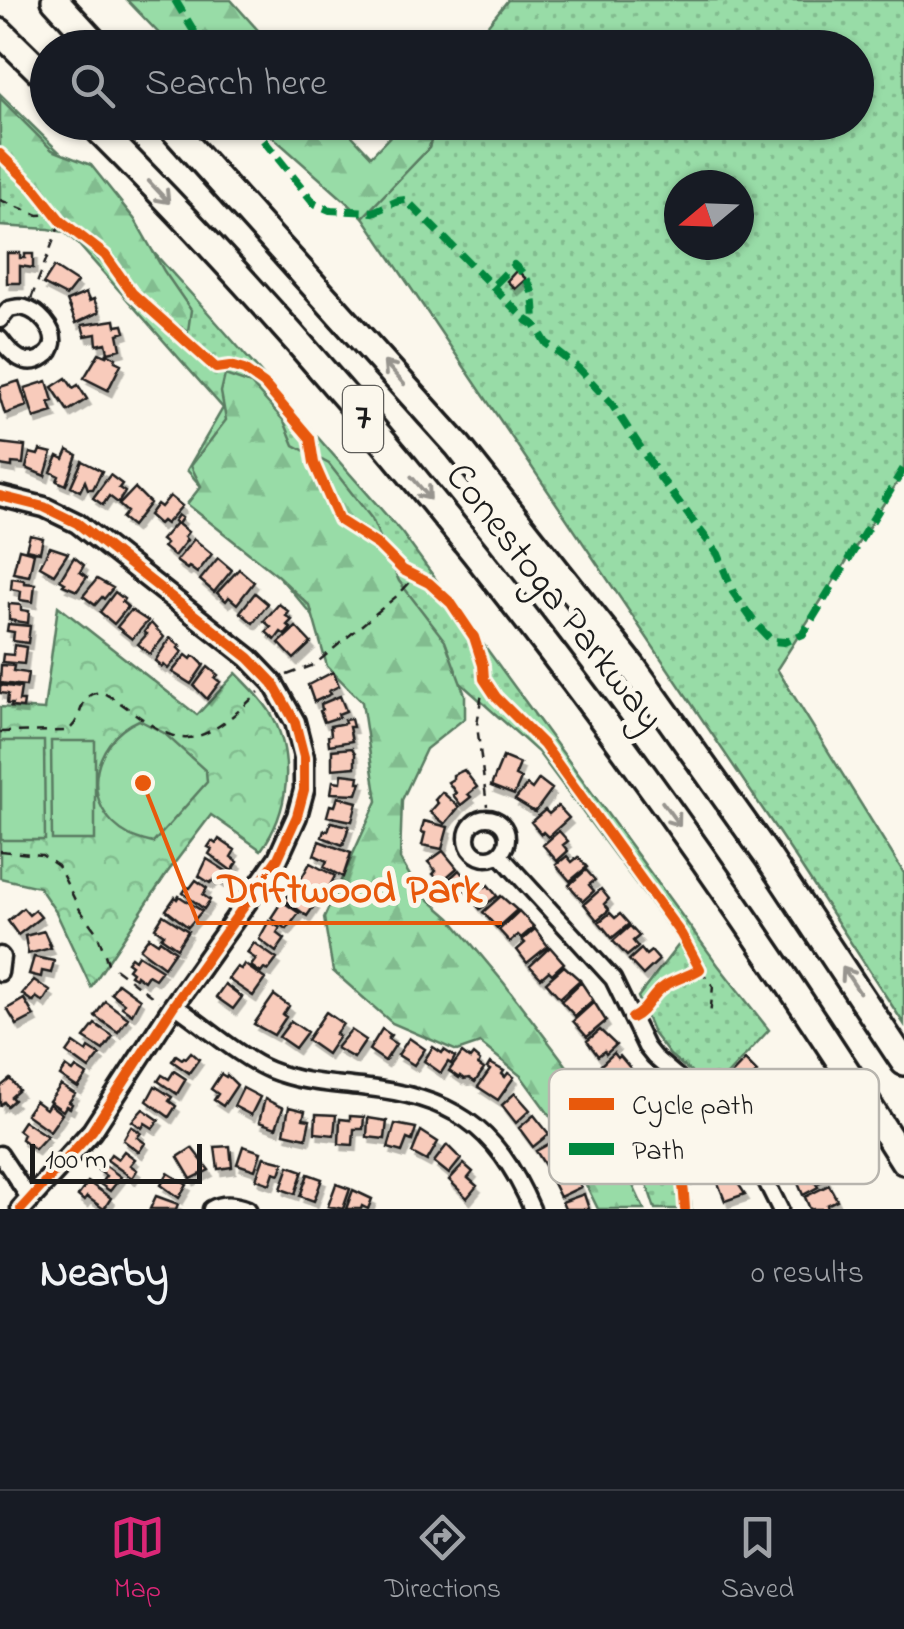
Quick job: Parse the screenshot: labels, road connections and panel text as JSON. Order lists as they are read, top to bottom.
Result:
{
  "streets": {
    "highway": ["7", "Conestoga Parkway"]
  },
  "places": ["Driftwood Park"],
  "legend": ["Cycle path", "Path"],
  "scale_bar": "100 m",
  "north": "left",
  "page": {
    "search": "Search here",
    "scale": "100 m",
    "heading": ["Nearby", "0 results"],
    "nav": ["Map", "Directions", "Saved"]
  }
}
